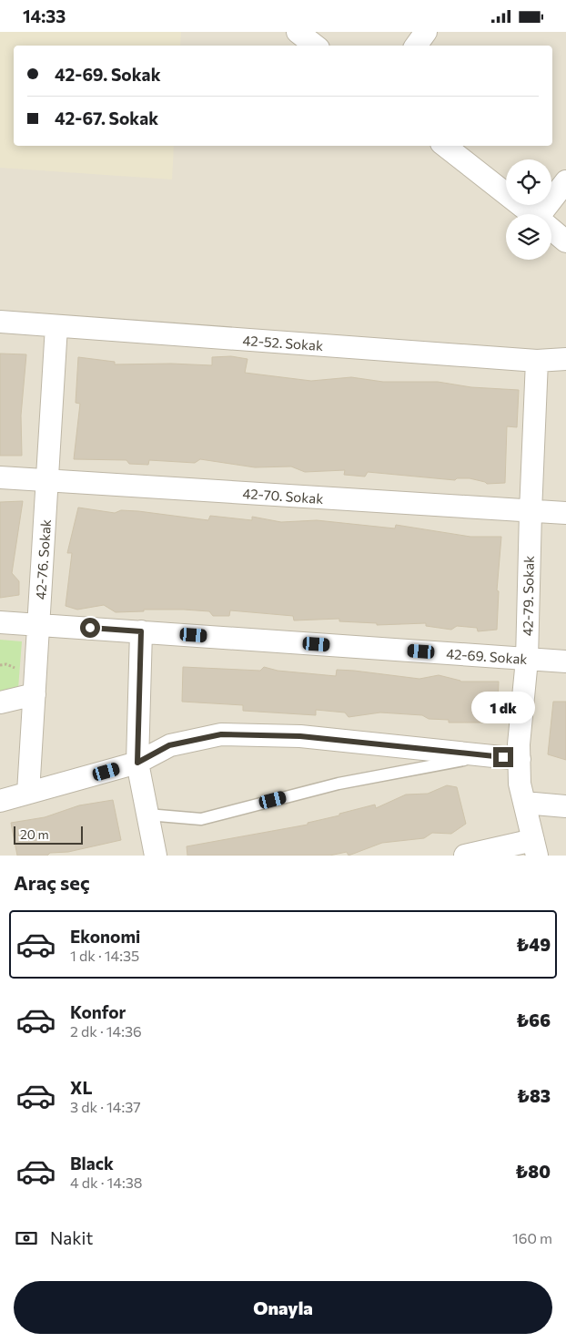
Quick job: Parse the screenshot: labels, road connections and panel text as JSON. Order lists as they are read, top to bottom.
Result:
{
  "streets": {
    "street": [
      "42-52. Sokak",
      "42-70. Sokak",
      "42-76. Sokak",
      "42-79. Sokak",
      "42-69. Sokak"
    ]
  },
  "crossings": [
    ["42-52. Sokak", "42-76. Sokak"],
    ["42-52. Sokak", "42-79. Sokak"],
    ["42-70. Sokak", "42-76. Sokak"],
    ["42-70. Sokak", "42-79. Sokak"],
    ["42-76. Sokak", "42-69. Sokak"],
    ["42-79. Sokak", "42-69. Sokak"]
  ],
  "scale_bar": "20 m",
  "page": {
    "status": "14:33",
    "banner": ["42-69. Sokak", "42-67. Sokak"],
    "bubble": "1 dk",
    "scale": "20 m",
    "heading": "Araç seç",
    "list": [
      {
        "name": "Ekonomi",
        "note": "1 dk · 14:35",
        "value": "₺49"
      },
      {
        "name": "Konfor",
        "note": "2 dk · 14:36",
        "value": "₺66"
      },
      {
        "name": "XL",
        "note": "3 dk · 14:37",
        "value": "₺83"
      },
      {
        "name": "Black",
        "note": "4 dk · 14:38",
        "value": "₺80"
      }
    ],
    "pay": ["Nakit", "160 m"],
    "buttons": "Onayla"
  }
}
